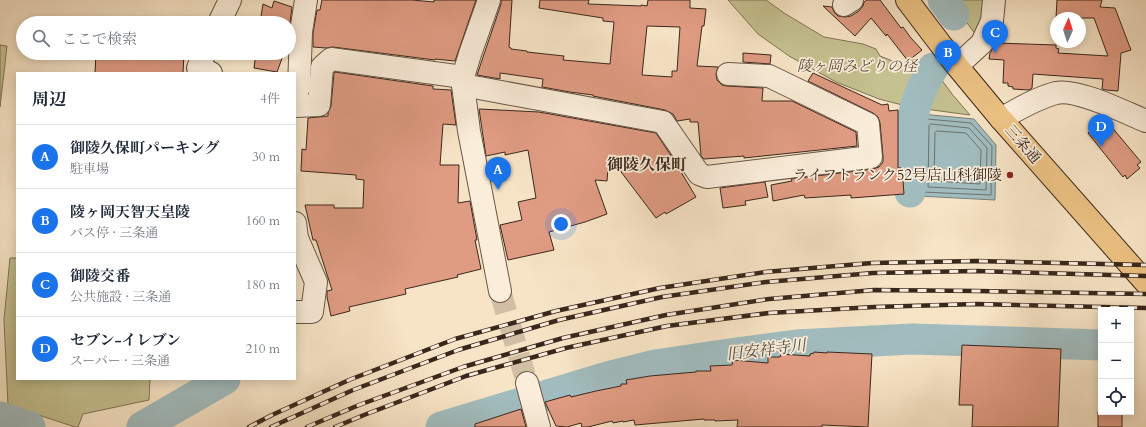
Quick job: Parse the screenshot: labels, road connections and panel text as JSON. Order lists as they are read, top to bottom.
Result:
{
  "streets": {
    "main road": ["三条通"]
  },
  "districts": ["御陵久保町"],
  "water": ["旧安祥寺川"],
  "parks": ["陵ヶ岡みどりの径"],
  "places": ["ライフトランク52号店山科御陵"],
  "north": "top",
  "page": {
    "search": "ここで検索",
    "pins": [
      "C",
      "B",
      "D",
      "A"
    ],
    "heading": ["周辺", "4件"],
    "list": [
      {
        "mark": "A",
        "name": "御陵久保町パーキング",
        "note": "駐車場",
        "value": "30 m"
      },
      {
        "mark": "B",
        "name": "陵ヶ岡天智天皇陵",
        "note": "バス停 · 三条通",
        "value": "160 m"
      },
      {
        "mark": "C",
        "name": "御陵交番",
        "note": "公共施設 · 三条通",
        "value": "180 m"
      },
      {
        "mark": "D",
        "name": "セブン-イレブン",
        "note": "スーパー · 三条通",
        "value": "210 m"
      }
    ],
    "map_buttons": ["+", "−"]
  }
}
